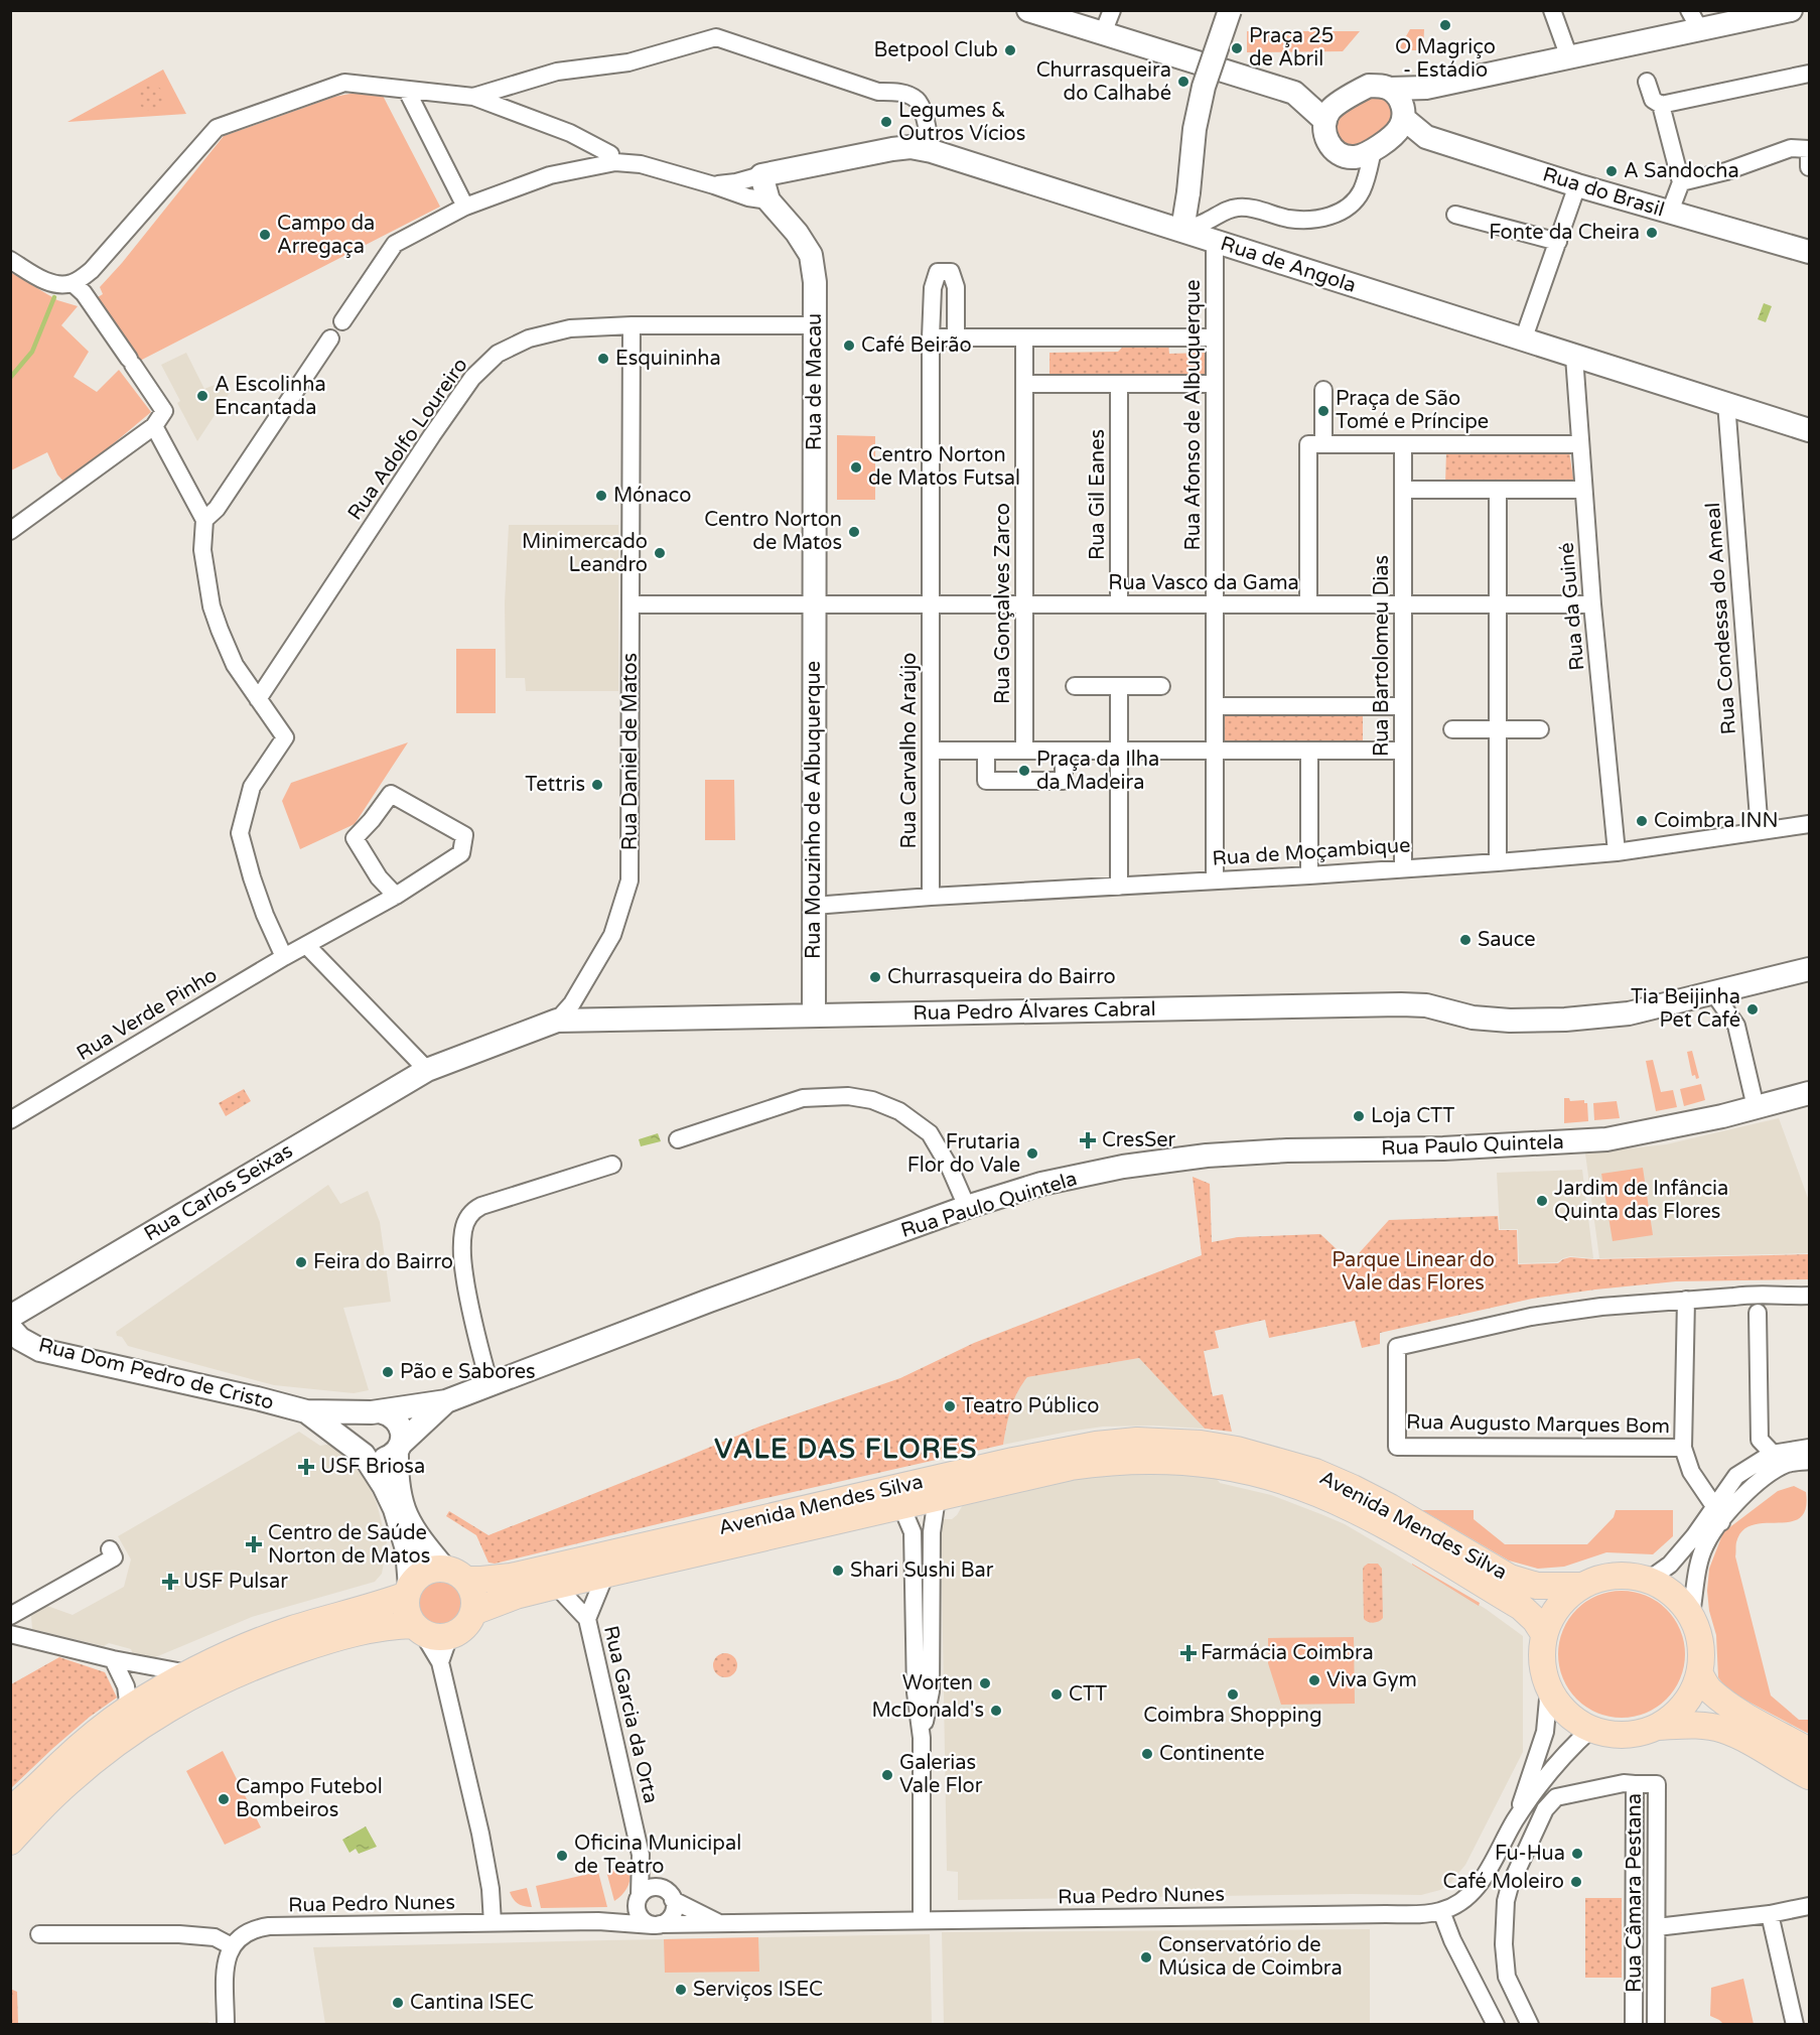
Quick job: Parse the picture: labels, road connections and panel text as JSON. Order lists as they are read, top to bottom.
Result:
{
  "streets": {
    "main road": ["Avenida Mendes Silva"],
    "street": [
      "Rua do Brasil",
      "Rua de Angola",
      "Rua de Macau",
      "Rua Afonso de Albuquerque",
      "Rua Adolfo Loureiro",
      "Rua Gil Eanes",
      "Rua Vasco da Gama",
      "Rua Gonçalves Zarco",
      "Rua da Guiné",
      "Rua Condessa do Ameal",
      "Rua Bartolomeu Dias",
      "Rua Carvalho Araújo",
      "Rua Daniel de Matos",
      "Rua Mouzinho de Albuquerque",
      "Rua de Moçambique",
      "Rua Pedro Álvares Cabral",
      "Rua Verde Pinho",
      "Rua Paulo Quintela",
      "Rua Carlos Seixas",
      "Rua Dom Pedro de Cristo",
      "Rua Augusto Marques Bom",
      "Rua Garcia da Orta",
      "Rua Câmara Pestana",
      "Rua Pedro Nunes"
    ]
  },
  "crossings": [
    ["Rua de Angola", "Rua de Macau"],
    ["Rua de Angola", "Rua Afonso de Albuquerque"],
    ["Rua de Angola", "Rua da Guiné"],
    ["Rua de Angola", "Rua Condessa do Ameal"],
    ["Rua de Macau", "Rua Adolfo Loureiro"],
    ["Rua de Macau", "Rua Vasco da Gama"],
    ["Rua de Macau", "Rua Mouzinho de Albuquerque"],
    ["Rua Afonso de Albuquerque", "Rua Vasco da Gama"],
    ["Rua Afonso de Albuquerque", "Rua de Moçambique"],
    ["Rua Adolfo Loureiro", "Rua Daniel de Matos"],
    ["Rua Gil Eanes", "Rua Vasco da Gama"],
    ["Rua Vasco da Gama", "Rua Gonçalves Zarco"],
    ["Rua Vasco da Gama", "Rua da Guiné"],
    ["Rua Vasco da Gama", "Rua Bartolomeu Dias"],
    ["Rua Vasco da Gama", "Rua Carvalho Araújo"],
    ["Rua Vasco da Gama", "Rua Daniel de Matos"],
    ["Rua Vasco da Gama", "Rua Mouzinho de Albuquerque"],
    ["Rua da Guiné", "Rua de Moçambique"],
    ["Rua Condessa do Ameal", "Rua de Moçambique"],
    ["Rua Bartolomeu Dias", "Rua de Moçambique"],
    ["Rua Carvalho Araújo", "Rua de Moçambique"],
    ["Rua Daniel de Matos", "Rua Pedro Álvares Cabral"],
    ["Rua Mouzinho de Albuquerque", "Rua de Moçambique"],
    ["Rua Mouzinho de Albuquerque", "Rua Pedro Álvares Cabral"],
    ["Rua Paulo Quintela", "Rua Dom Pedro de Cristo"],
    ["Rua Dom Pedro de Cristo", "Avenida Mendes Silva"],
    ["Avenida Mendes Silva", "Rua Garcia da Orta"],
    ["Avenida Mendes Silva", "Rua Pedro Nunes"],
    ["Rua Garcia da Orta", "Rua Pedro Nunes"]
  ],
  "districts": ["VALE DAS FLORES"],
  "parks": ["Parque Linear do Vale das Flores"],
  "places": {
    "other": [
      "O Magriço - Estádio",
      "Praça 25 de Abril",
      "Betpool Club",
      "Churrasqueira do Calhabé",
      "Legumes & Outros Vícios",
      "A Sandocha",
      "Fonte da Cheira",
      "Campo da Arregaça",
      "Café Beirão",
      "Esquininha",
      "A Escolinha Encantada",
      "Praça de São Tomé e Príncipe",
      "Centro Norton de Matos Futsal",
      "Mónaco",
      "Centro Norton de Matos",
      "Minimercado Leandro",
      "Praça da Ilha da Madeira",
      "Tettris",
      "Coimbra INN",
      "Sauce",
      "Churrasqueira do Bairro",
      "Tia Beijinha Pet Café",
      "Loja CTT",
      "Frutaria Flor do Vale",
      "Jardim de Infância Quinta das Flores",
      "Feira do Bairro",
      "Pão e Sabores",
      "Teatro Público",
      "Shari Sushi Bar",
      "Viva Gym",
      "Worten",
      "CTT",
      "Coimbra Shopping",
      "McDonald's",
      "Continente",
      "Galerias Vale Flor",
      "Campo Futebol Bombeiros",
      "Fu-Hua",
      "Oficina Municipal de Teatro",
      "Café Moleiro",
      "Conservatório de Música de Coimbra",
      "Serviços ISEC",
      "Cantina ISEC"
    ],
    "health": [
      "CresSer",
      "USF Briosa",
      "Centro de Saúde Norton de Matos",
      "USF Pulsar",
      "Farmácia Coimbra"
    ]
  }
}
